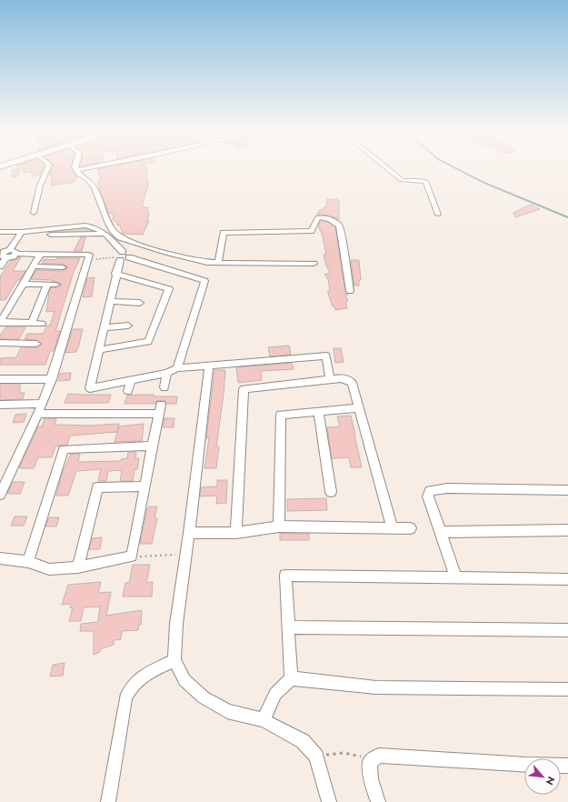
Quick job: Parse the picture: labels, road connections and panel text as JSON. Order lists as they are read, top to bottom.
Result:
{
  "north": "bottom right"
}
